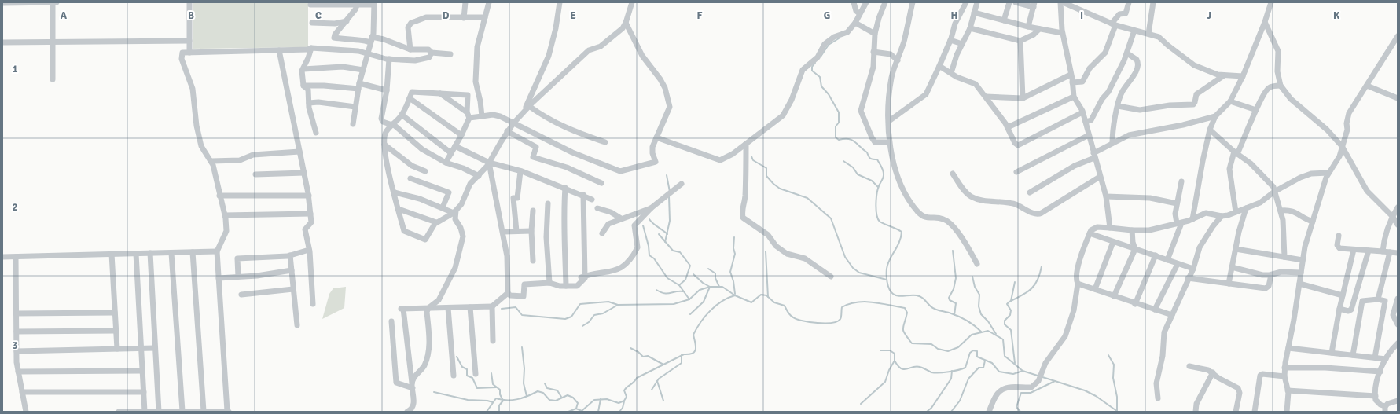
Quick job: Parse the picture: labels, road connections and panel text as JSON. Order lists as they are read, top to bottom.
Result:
{
  "grid": {
    "columns": [
      "A",
      "B",
      "C",
      "D",
      "E",
      "F",
      "G",
      "H",
      "I",
      "J",
      "K"
    ],
    "rows": ["1", "2", "3"]
  }
}
